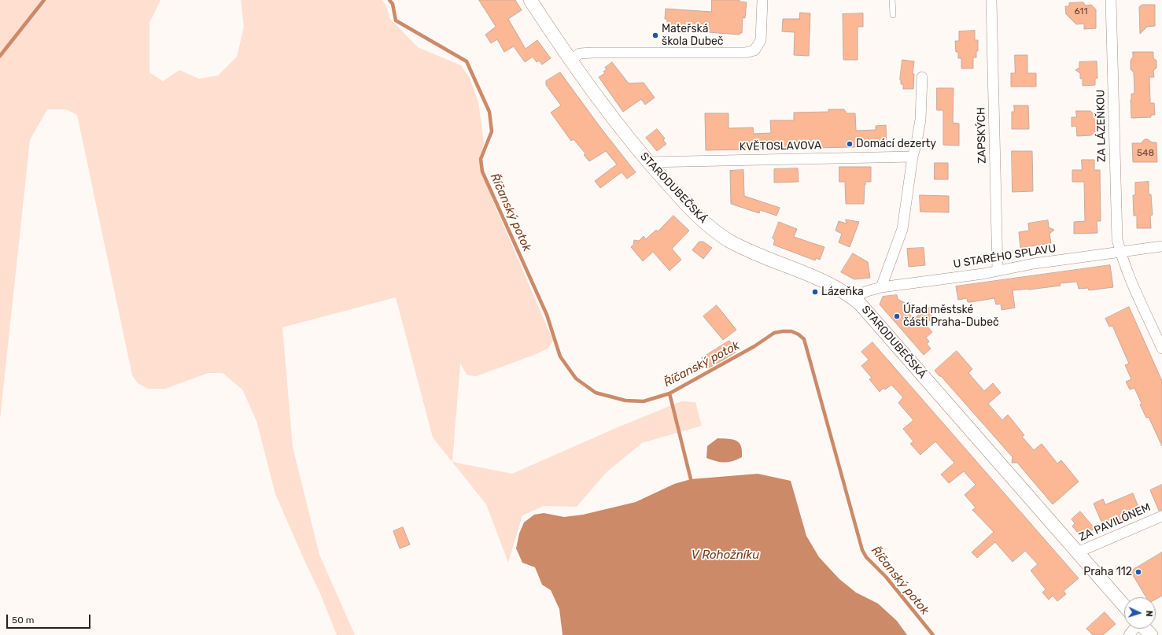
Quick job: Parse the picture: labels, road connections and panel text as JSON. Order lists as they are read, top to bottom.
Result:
{
  "streets": {
    "street": [
      "ZA LÁZEŇKOU",
      "ZAPSKÝCH",
      "KVĚTOSLAVOVA",
      "STARODUBEČSKÁ",
      "U STARÉHO SPLAVU",
      "ZA PAVILÓNEM"
    ]
  },
  "crossings": [
    ["ZA LÁZEŇKOU", "U STARÉHO SPLAVU"],
    ["ZAPSKÝCH", "U STARÉHO SPLAVU"],
    ["KVĚTOSLAVOVA", "STARODUBEČSKÁ"],
    ["STARODUBEČSKÁ", "U STARÉHO SPLAVU"],
    ["STARODUBEČSKÁ", "ZA PAVILÓNEM"]
  ],
  "water": ["Říčanský potok", "V Rohožníku"],
  "places": [
    "Mateřská škola Dubeč",
    "Domácí dezerty",
    "Lázeňka",
    "Úřad městské části Praha-Dubeč",
    "Praha 112"
  ],
  "house_numbers": ["611", "548"],
  "scale_bar": "50 m",
  "north": "right"
}
